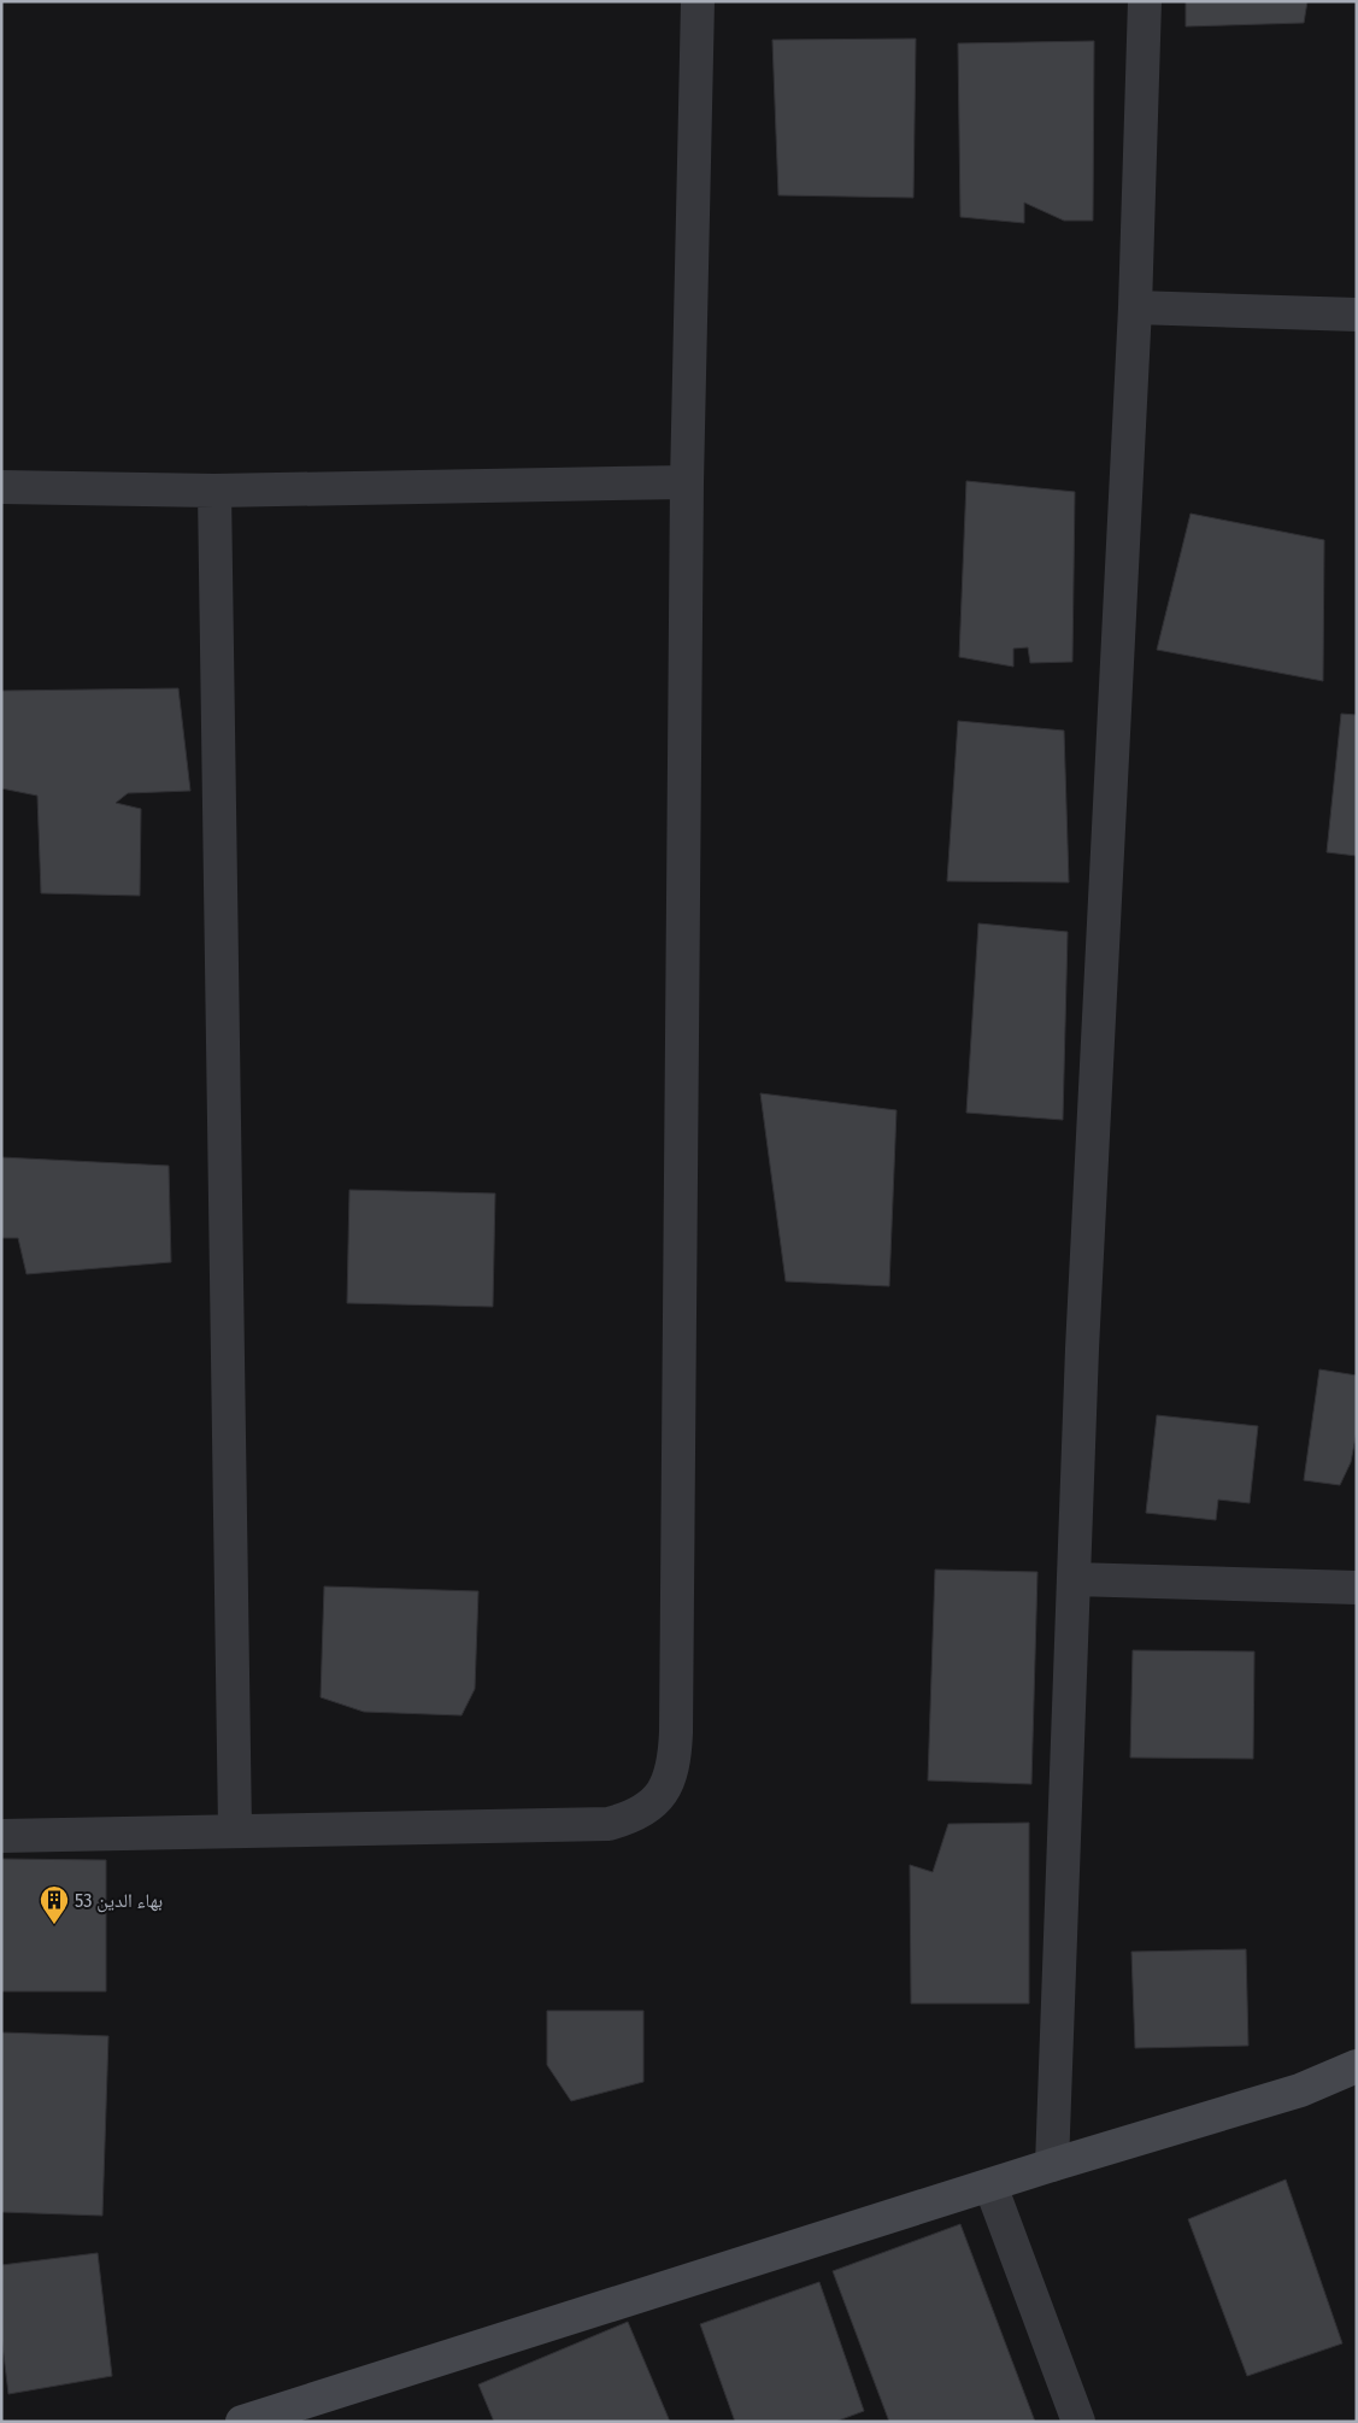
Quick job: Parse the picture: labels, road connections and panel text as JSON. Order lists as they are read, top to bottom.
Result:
{
  "places": {
    "building": ["بهاء الدين 53"]
  }
}
